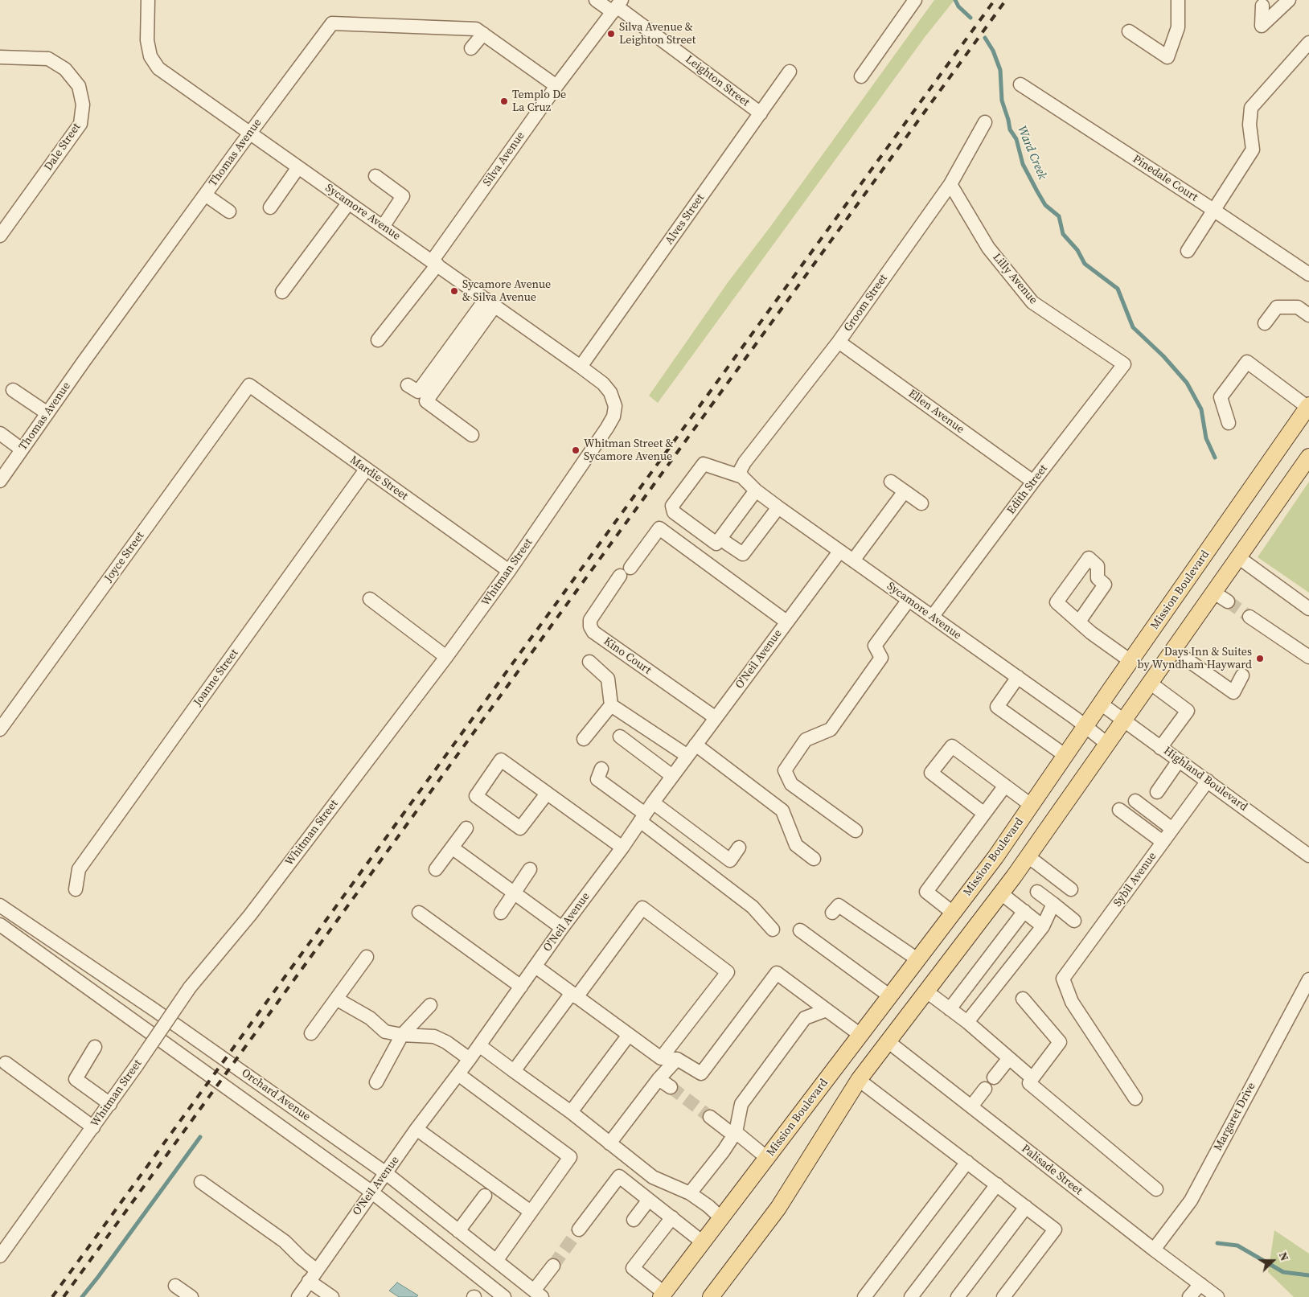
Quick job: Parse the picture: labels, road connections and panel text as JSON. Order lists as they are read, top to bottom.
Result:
{
  "streets": {
    "main road": ["Mission Boulevard"],
    "street": [
      "Leighton Street",
      "Dale Street",
      "Thomas Avenue",
      "Silva Avenue",
      "Pinedale Court",
      "Sycamore Avenue",
      "Alves Street",
      "Lilly Avenue",
      "Groom Street",
      "Ellen Avenue",
      "Mardie Street",
      "Edith Street",
      "Joyce Street",
      "Whitman Street",
      "Kino Court",
      "O'Neil Avenue",
      "Joanne Street",
      "Highland Boulevard",
      "Sybil Avenue",
      "Orchard Avenue",
      "Margaret Drive",
      "Palisade Street"
    ]
  },
  "crossings": [
    ["Leighton Street", "Silva Avenue"],
    ["Leighton Street", "Alves Street"],
    ["Thomas Avenue", "Silva Avenue"],
    ["Thomas Avenue", "Sycamore Avenue"],
    ["Silva Avenue", "Sycamore Avenue"],
    ["Sycamore Avenue", "Alves Street"],
    ["Sycamore Avenue", "Groom Street"],
    ["Sycamore Avenue", "Edith Street"],
    ["Sycamore Avenue", "Whitman Street"],
    ["Sycamore Avenue", "Mission Boulevard"],
    ["Sycamore Avenue", "O'Neil Avenue"],
    ["Lilly Avenue", "Groom Street"],
    ["Lilly Avenue", "Edith Street"],
    ["Groom Street", "Ellen Avenue"],
    ["Ellen Avenue", "Edith Street"],
    ["Mardie Street", "Joyce Street"],
    ["Mardie Street", "Whitman Street"],
    ["Mardie Street", "Joanne Street"],
    ["Mission Boulevard", "Highland Boulevard"],
    ["Kino Court", "O'Neil Avenue"],
    ["O'Neil Avenue", "Orchard Avenue"],
    ["Highland Boulevard", "Sybil Avenue"],
    ["Margaret Drive", "Palisade Street"]
  ],
  "water": ["Ward Creek"],
  "places": [
    "Silva Avenue & Leighton Street",
    "Templo De La Cruz",
    "Sycamore Avenue & Silva Avenue",
    "Whitman Street & Sycamore Avenue",
    "Days Inn & Suites by Wyndham Hayward"
  ],
  "north": "right"
}
